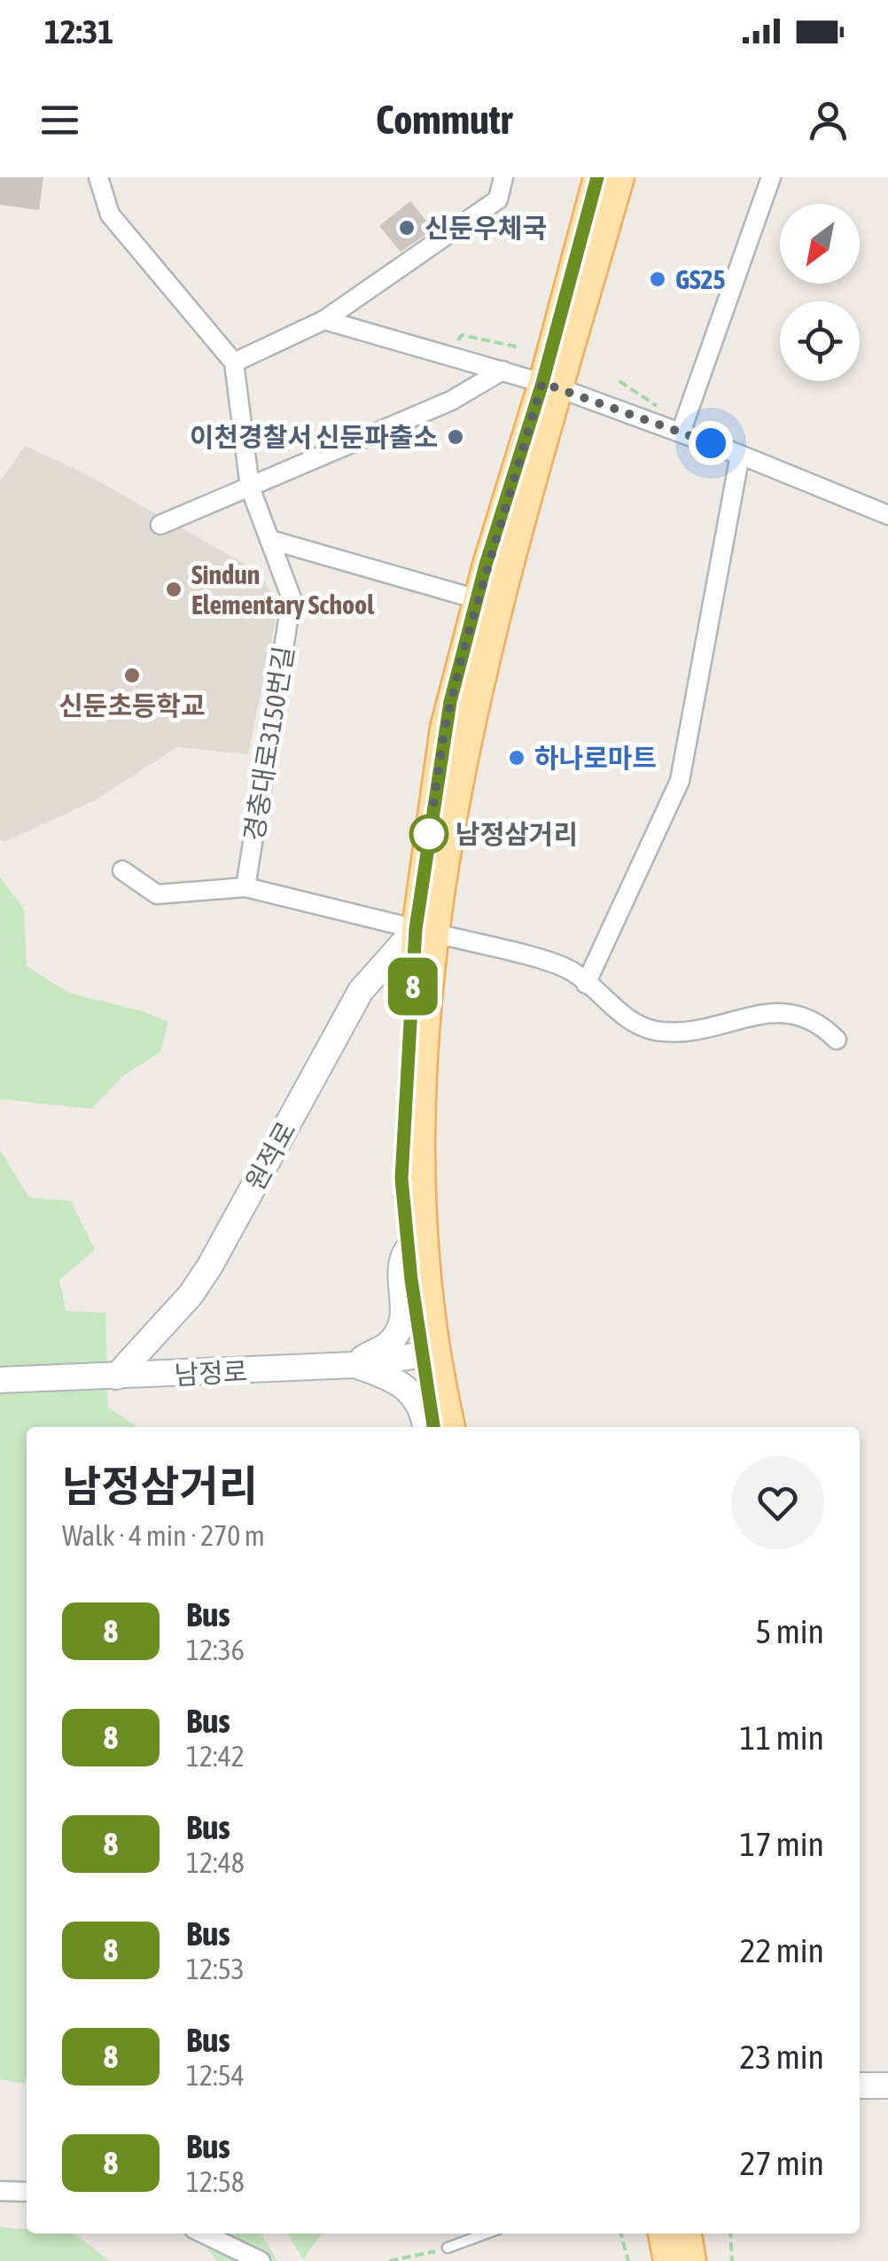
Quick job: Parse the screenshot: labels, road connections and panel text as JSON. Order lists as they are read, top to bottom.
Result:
{
  "streets": {
    "street": ["경충대로3150번길", "원적로", "남정로"]
  },
  "crossings": [
    ["원적로", "남정로"]
  ],
  "places": [
    "신둔우체국",
    "GS25",
    "이천경찰서 신둔파출소",
    "Sindun Elementary School",
    "신둔초등학교",
    "하나로마트",
    "남정삼거리"
  ],
  "lines": ["bus line 8"],
  "north": "bottom left",
  "page": {
    "status": "12:31",
    "header": "Commutr",
    "on_map": "8",
    "heading": ["남정삼거리", "Walk · 4 min · 270 m"],
    "list": [
      {
        "mark": "8",
        "name": "Bus",
        "note": "12:36",
        "value": "5 min"
      },
      {
        "mark": "8",
        "name": "Bus",
        "note": "12:42",
        "value": "11 min"
      },
      {
        "mark": "8",
        "name": "Bus",
        "note": "12:48",
        "value": "17 min"
      },
      {
        "mark": "8",
        "name": "Bus",
        "note": "12:53",
        "value": "22 min"
      },
      {
        "mark": "8",
        "name": "Bus",
        "note": "12:54",
        "value": "23 min"
      },
      {
        "mark": "8",
        "name": "Bus",
        "note": "12:58",
        "value": "27 min"
      }
    ]
  }
}
